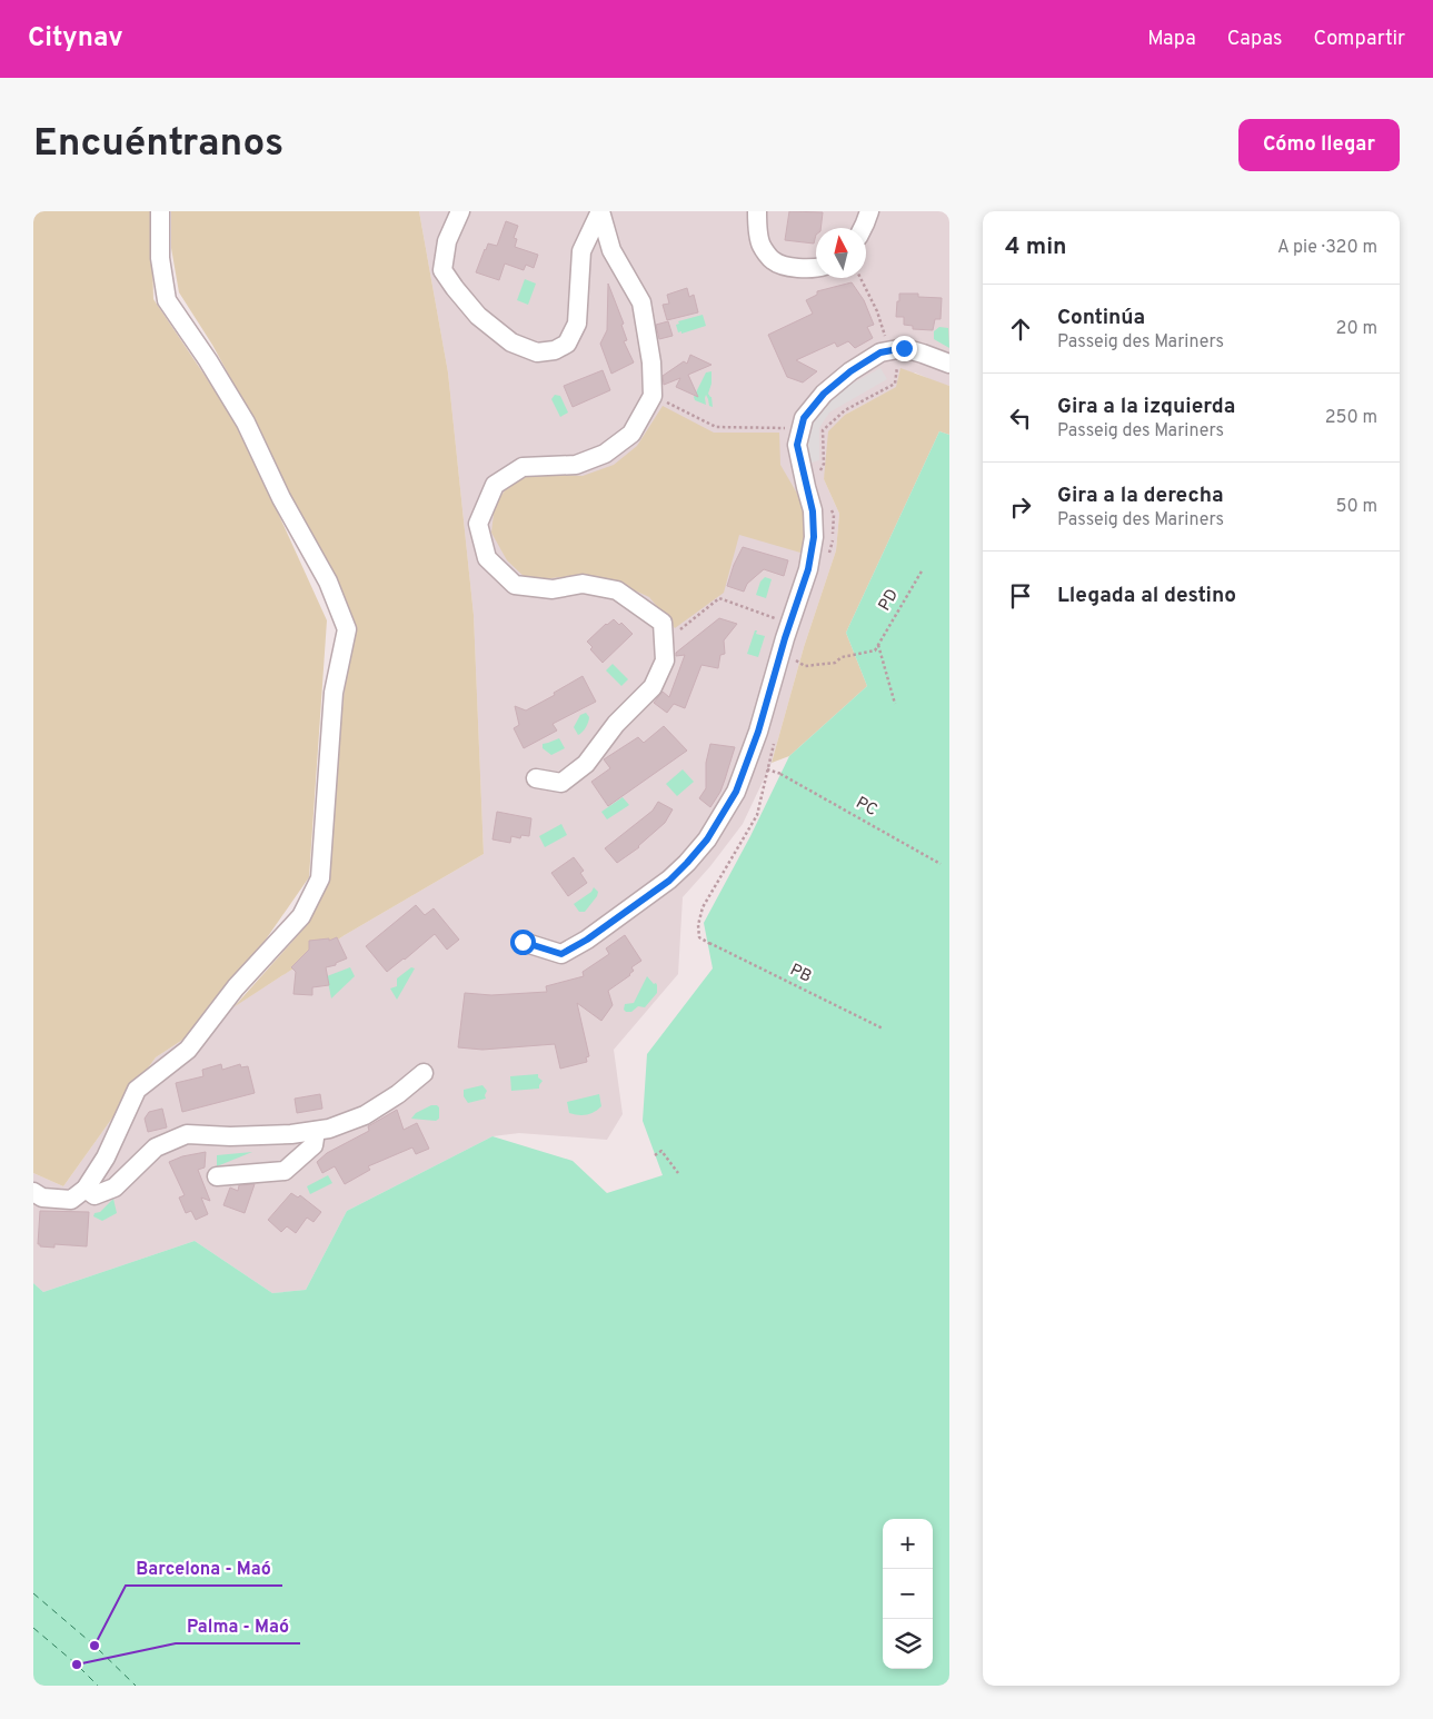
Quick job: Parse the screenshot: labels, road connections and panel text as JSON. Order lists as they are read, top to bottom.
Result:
{
  "streets": {
    "path": ["PD", "PC", "PB"]
  },
  "crossings": [
    ["PC", "PB"]
  ],
  "places": ["Barcelona - Maó", "Palma - Maó"],
  "north": "top",
  "page": {
    "header": "Citynav",
    "nav": ["Mapa", "Capas", "Compartir"],
    "buttons": "Cómo llegar",
    "title": "Encuéntranos",
    "heading": ["4 min", "A pie · 320 m"],
    "list": [
      ["Continúa", "Passeig des Mariners", "20 m"],
      ["Gira a la izquierda", "Passeig des Mariners", "250 m"],
      ["Gira a la derecha", "Passeig des Mariners", "50 m"],
      "Llegada al destino"
    ],
    "map_buttons": ["+", "−"]
  }
}
